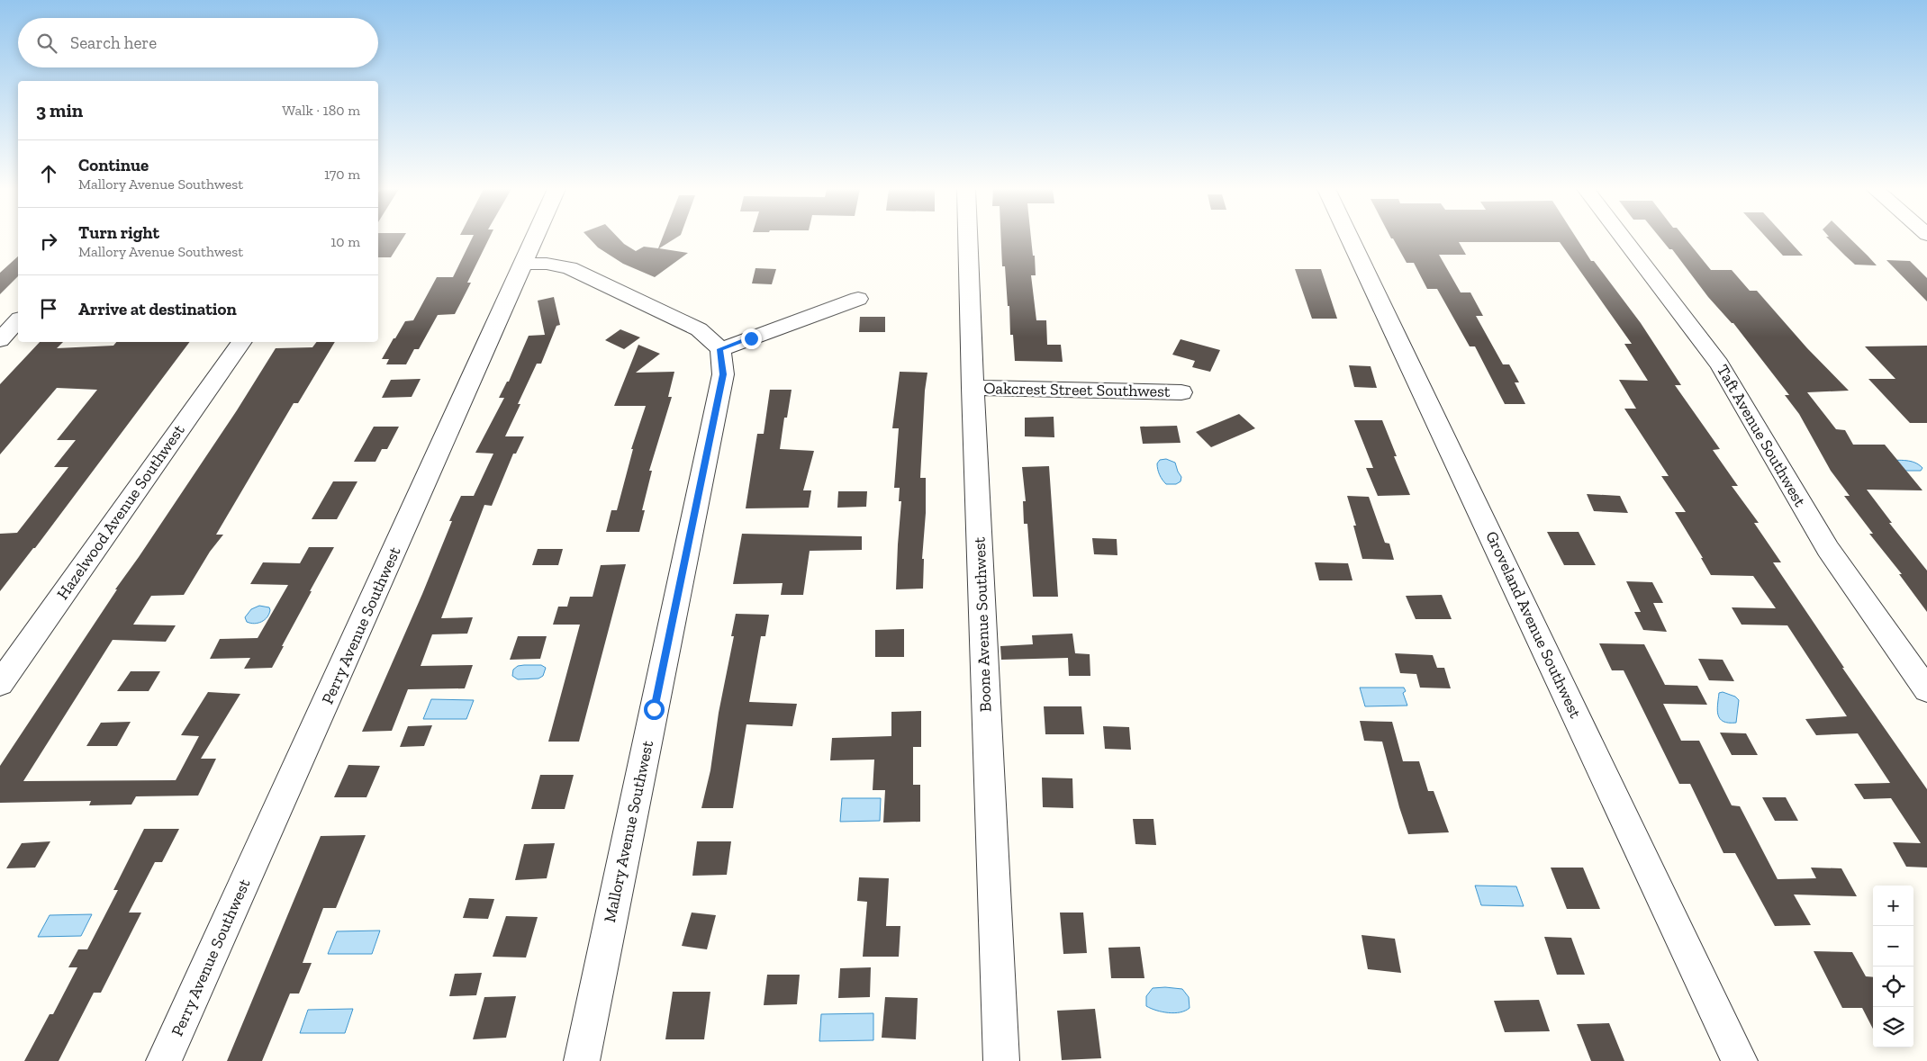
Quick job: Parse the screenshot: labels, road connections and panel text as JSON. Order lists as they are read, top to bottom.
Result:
{
  "streets": {
    "street": [
      "Oakcrest Street Southwest",
      "Taft Avenue Southwest",
      "Hazelwood Avenue Southwest",
      "Boone Avenue Southwest",
      "Groveland Avenue Southwest",
      "Perry Avenue Southwest",
      "Mallory Avenue Southwest"
    ]
  },
  "crossings": [
    ["Oakcrest Street Southwest", "Boone Avenue Southwest"]
  ],
  "page": {
    "search": "Search here",
    "heading": ["3 min", "Walk · 180 m"],
    "list": [
      ["Continue", "Mallory Avenue Southwest", "170 m"],
      ["Turn right", "Mallory Avenue Southwest", "10 m"],
      "Arrive at destination"
    ],
    "map_buttons": ["+", "−"]
  }
}
